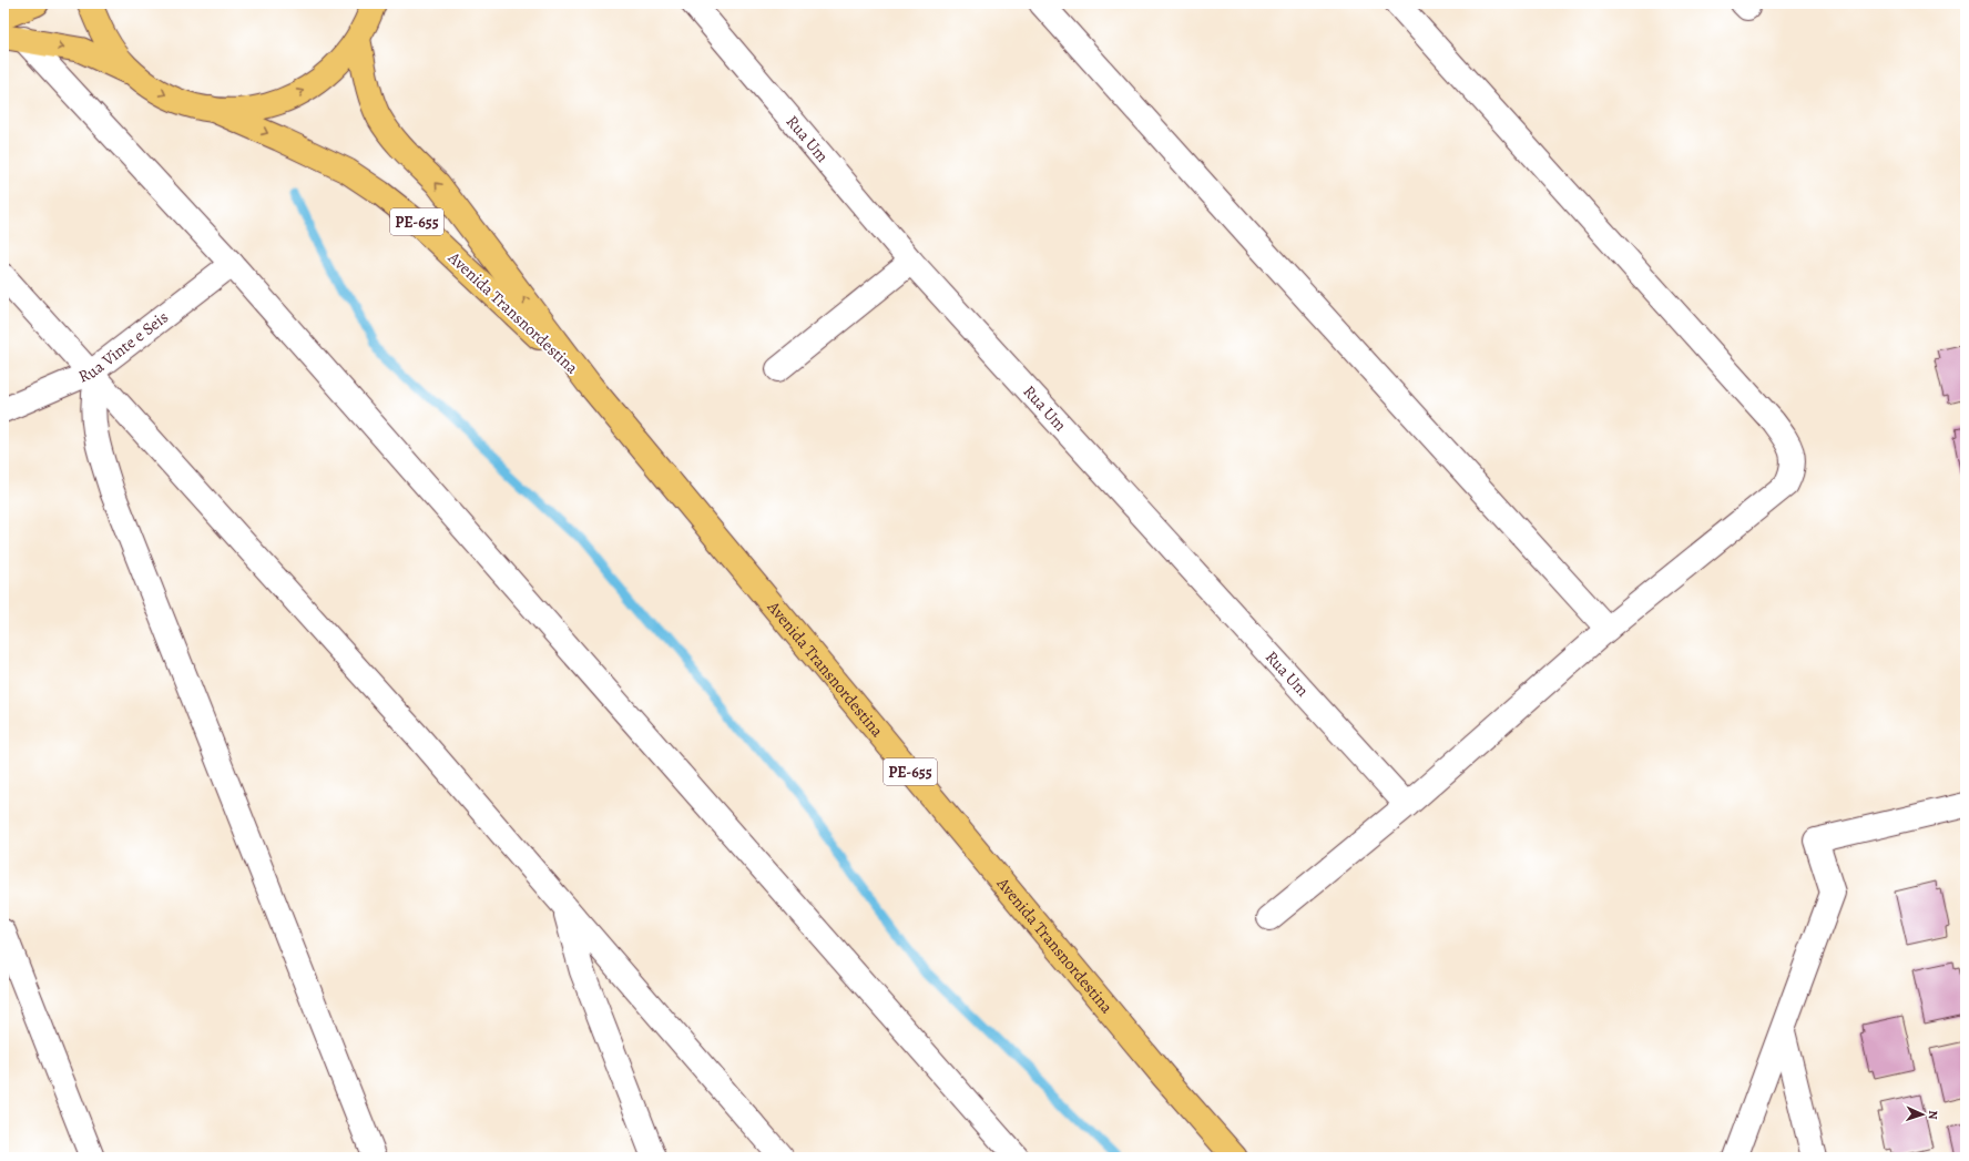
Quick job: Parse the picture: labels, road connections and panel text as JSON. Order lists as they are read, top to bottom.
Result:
{
  "streets": {
    "main road": ["PE-655", "Avenida Transnordestina"],
    "street": ["Rua Um", "Rua Vinte e Seis"]
  },
  "north": "right"
}
